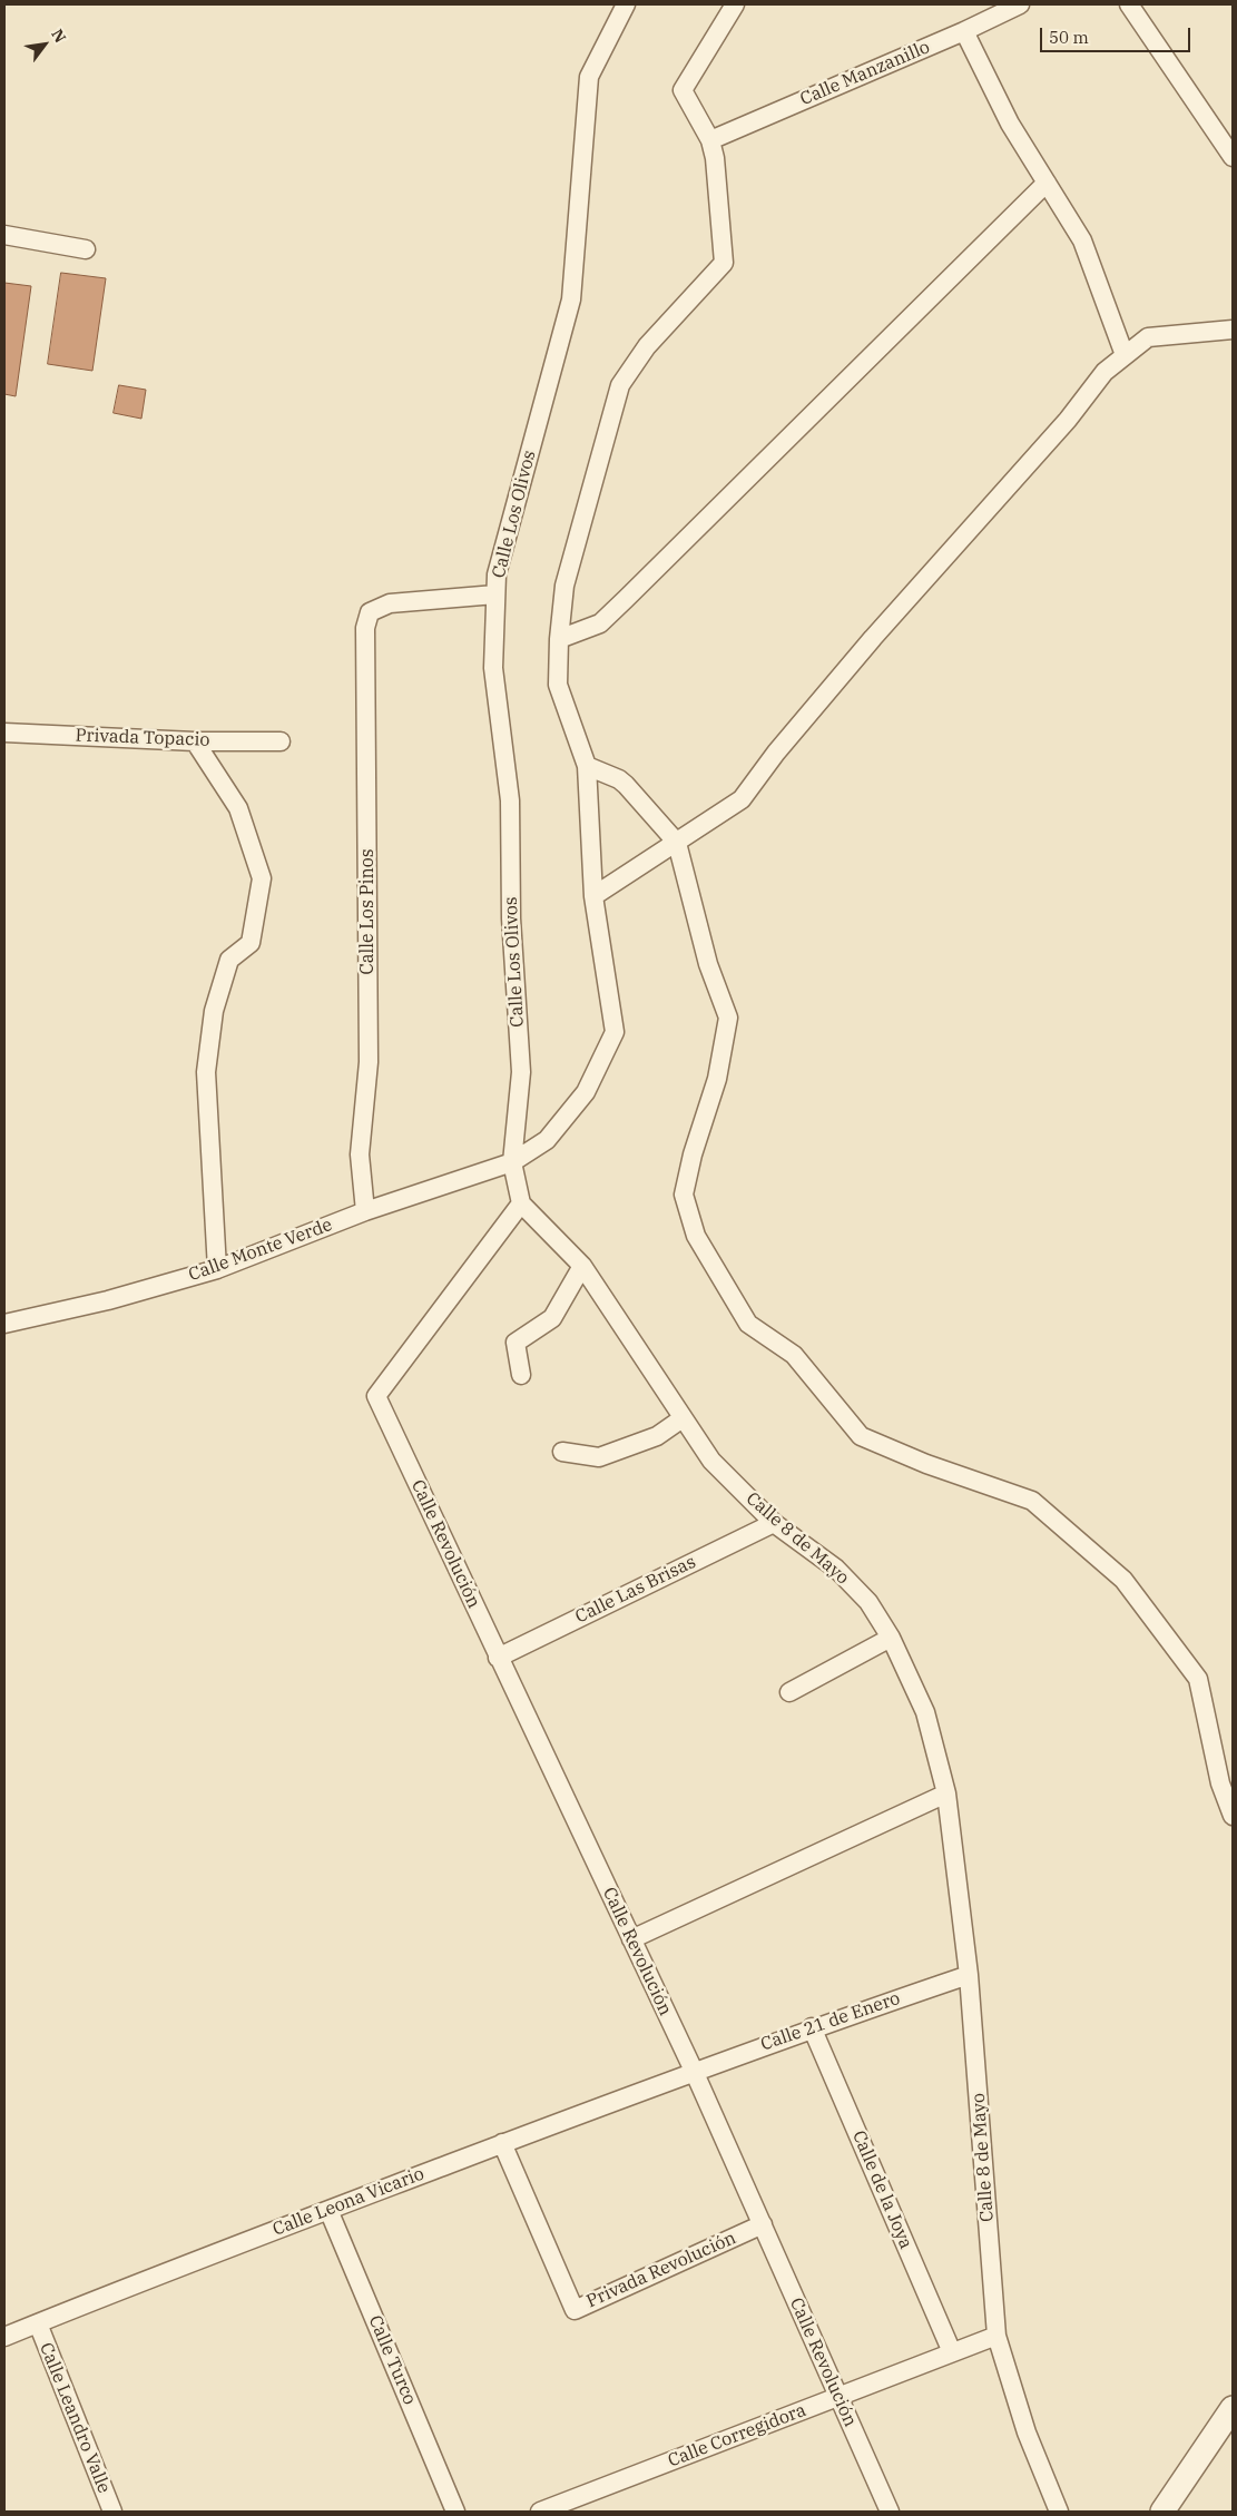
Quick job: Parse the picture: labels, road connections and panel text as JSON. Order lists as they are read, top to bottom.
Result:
{
  "streets": {
    "street": [
      "Calle Manzanillo",
      "Calle Los Olivos",
      "Privada Topacio",
      "Calle Los Pinos",
      "Calle Monte Verde",
      "Calle 8 de Mayo",
      "Calle Revolución",
      "Calle Las Brisas",
      "Calle 21 de Enero",
      "Calle de la Joya",
      "Calle Leona Vicario",
      "Privada Revolución",
      "Calle Turco",
      "Calle Leandro Valle",
      "Calle Corregidora"
    ]
  },
  "crossings": [
    ["Calle Manzanillo", "Calle Monte Verde"],
    ["Calle Los Olivos", "Calle Los Pinos"],
    ["Calle Los Olivos", "Calle Monte Verde"],
    ["Calle Los Olivos", "Calle 8 de Mayo"],
    ["Calle Los Olivos", "Calle Revolución"],
    ["Calle Los Pinos", "Calle Monte Verde"],
    ["Calle 8 de Mayo", "Calle Revolución"],
    ["Calle 8 de Mayo", "Calle Las Brisas"],
    ["Calle 8 de Mayo", "Calle 21 de Enero"],
    ["Calle 8 de Mayo", "Calle Corregidora"],
    ["Calle Revolución", "Calle Las Brisas"],
    ["Calle Revolución", "Calle 21 de Enero"],
    ["Calle Revolución", "Calle Leona Vicario"],
    ["Calle Revolución", "Privada Revolución"],
    ["Calle Revolución", "Calle Corregidora"],
    ["Calle 21 de Enero", "Calle de la Joya"],
    ["Calle 21 de Enero", "Calle Leona Vicario"],
    ["Calle de la Joya", "Calle Corregidora"],
    ["Calle Leona Vicario", "Privada Revolución"],
    ["Calle Leona Vicario", "Calle Turco"],
    ["Calle Leona Vicario", "Calle Leandro Valle"]
  ],
  "scale_bar": "50 m",
  "north": "top right"
}
